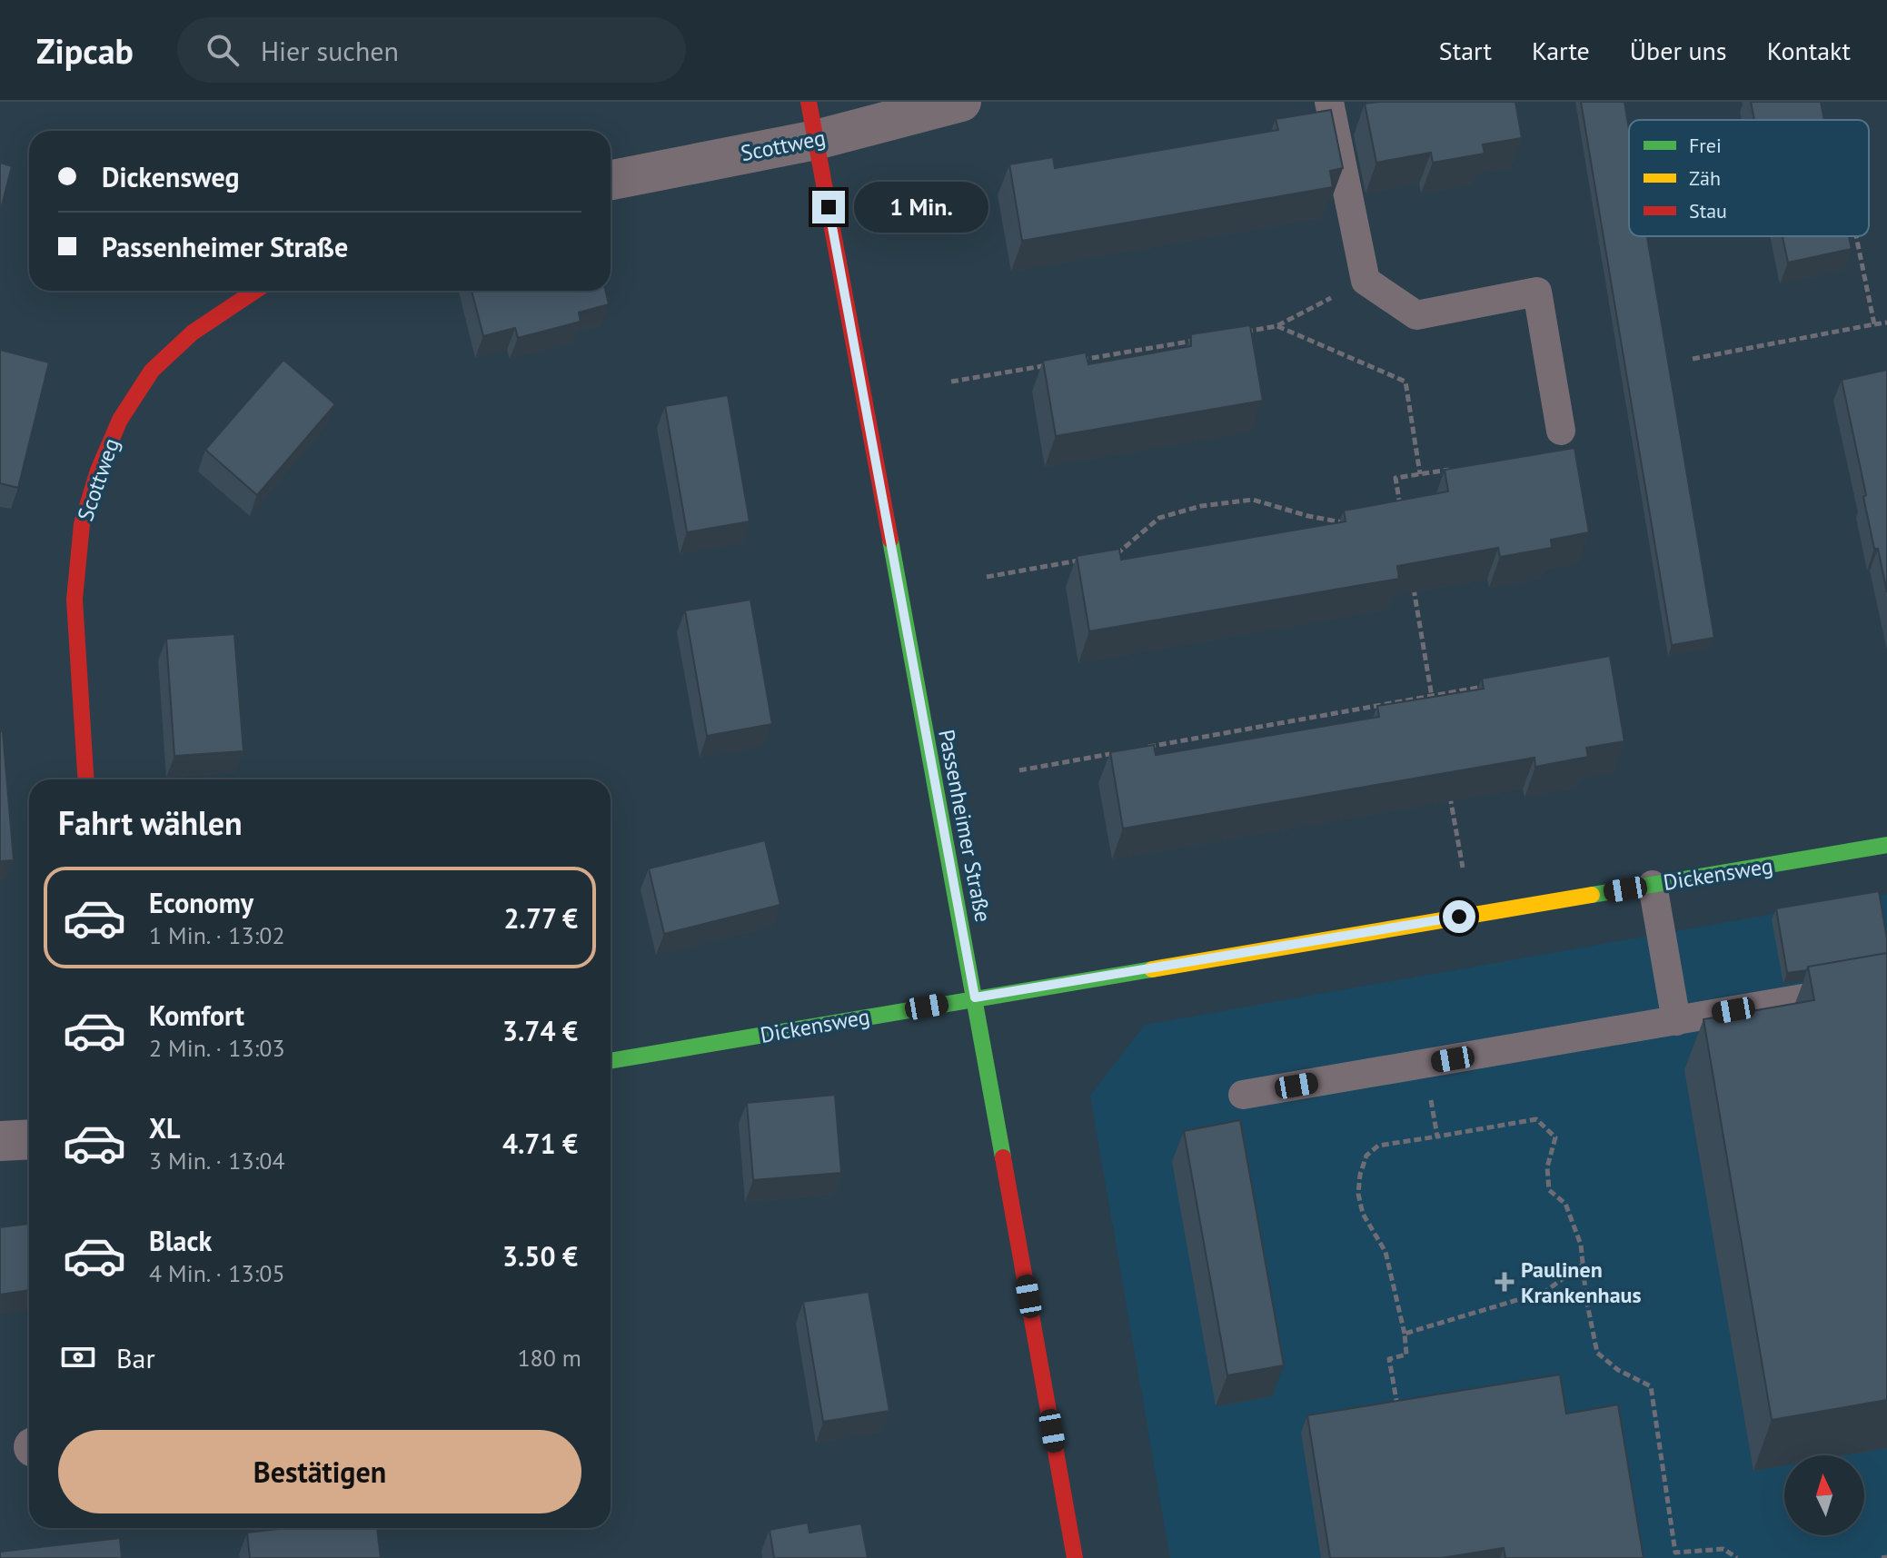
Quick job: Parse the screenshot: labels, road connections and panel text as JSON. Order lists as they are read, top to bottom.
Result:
{
  "streets": {
    "street": ["Scottweg", "Passenheimer Straße", "Dickensweg"]
  },
  "crossings": [
    ["Scottweg", "Passenheimer Straße"],
    ["Passenheimer Straße", "Dickensweg"]
  ],
  "places": {
    "health": ["Paulinen Krankenhaus"]
  },
  "legend": ["Frei", "Zäh", "Stau"],
  "north": "top",
  "page": {
    "header": "Zipcab",
    "search": "Hier suchen",
    "nav": [
      "Start",
      "Karte",
      "Über uns",
      "Kontakt"
    ],
    "banner": ["Dickensweg", "Passenheimer Straße"],
    "bubble": "1 Min.",
    "heading": "Fahrt wählen",
    "list": [
      {
        "name": "Economy",
        "note": "1 Min. · 13:02",
        "value": "2.77 €"
      },
      {
        "name": "Komfort",
        "note": "2 Min. · 13:03",
        "value": "3.74 €"
      },
      {
        "name": "XL",
        "note": "3 Min. · 13:04",
        "value": "4.71 €"
      },
      {
        "name": "Black",
        "note": "4 Min. · 13:05",
        "value": "3.50 €"
      }
    ],
    "pay": ["Bar", "180 m"],
    "buttons": "Bestätigen"
  }
}
